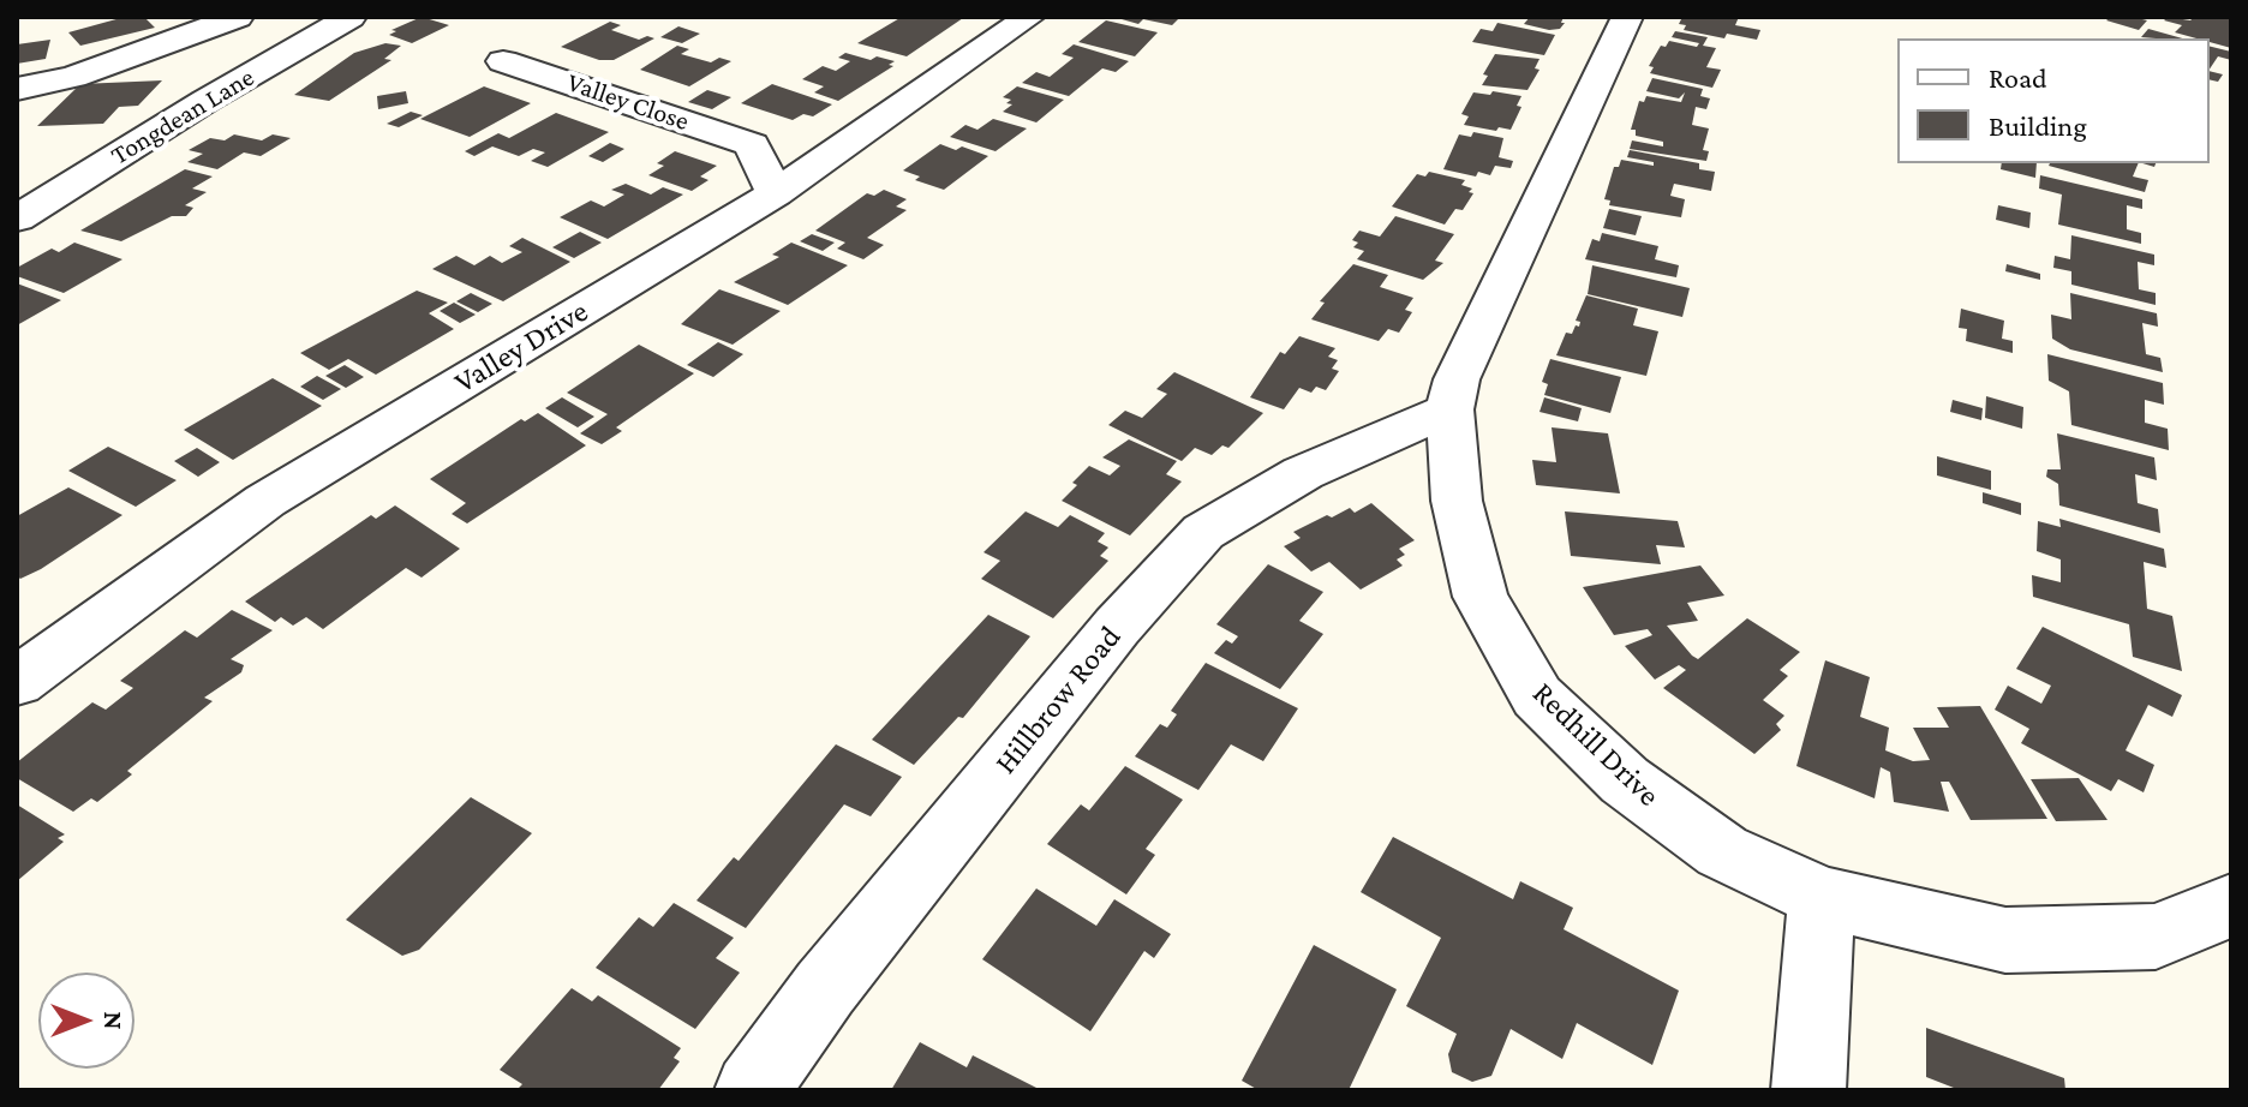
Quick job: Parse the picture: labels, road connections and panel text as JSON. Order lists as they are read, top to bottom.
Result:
{
  "streets": {
    "street": [
      "Valley Close",
      "Tongdean Lane",
      "Valley Drive",
      "Hillbrow Road",
      "Redhill Drive"
    ]
  },
  "crossings": [
    ["Valley Close", "Valley Drive"],
    ["Hillbrow Road", "Redhill Drive"]
  ],
  "legend": ["Road", "Building"],
  "north": "right"
}
